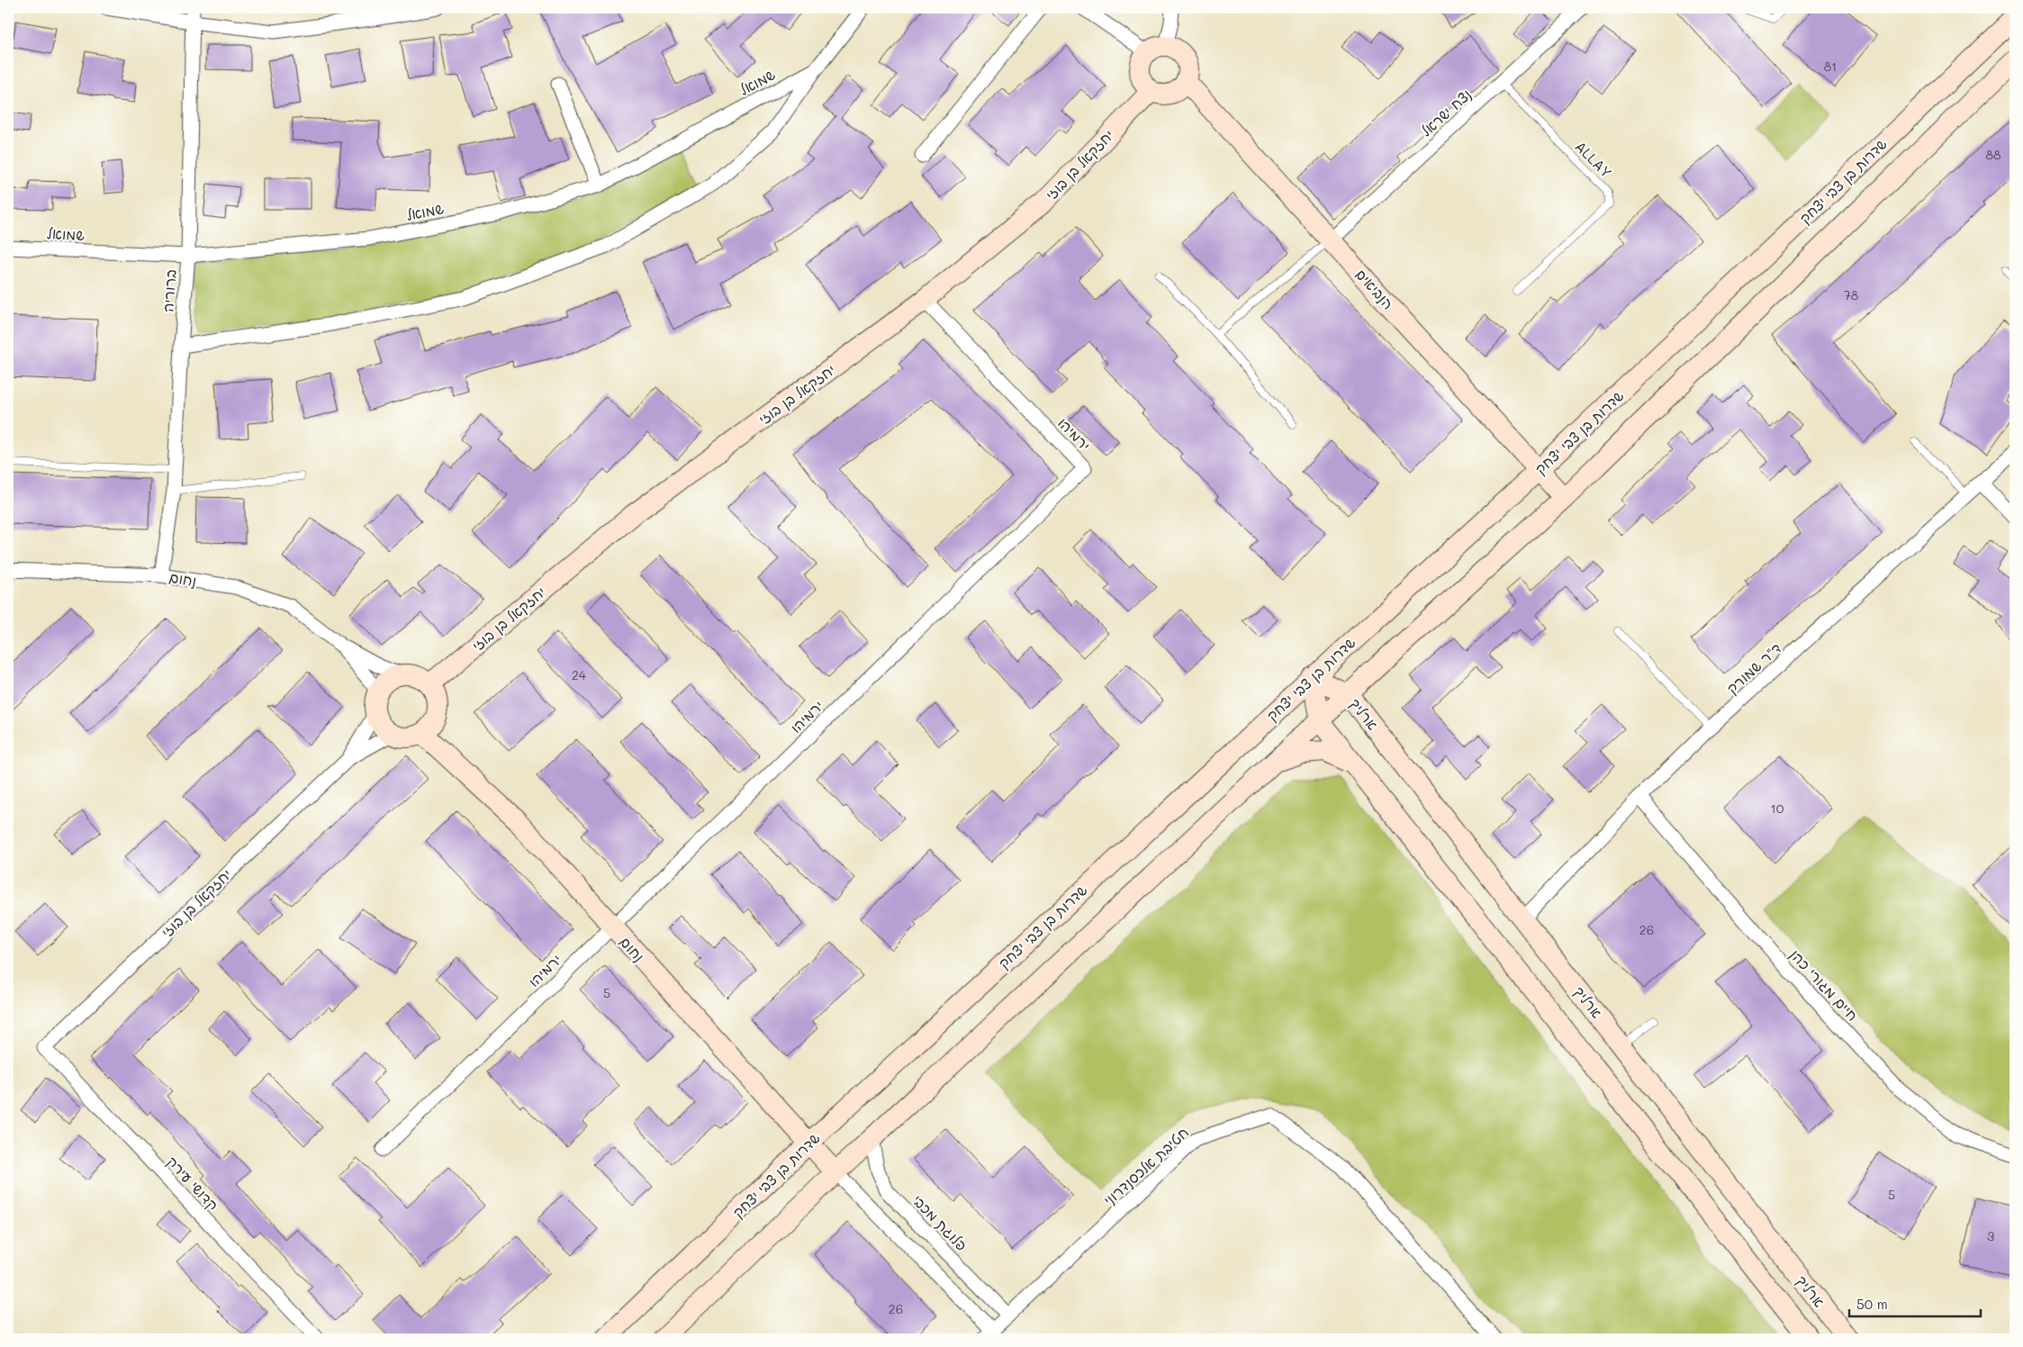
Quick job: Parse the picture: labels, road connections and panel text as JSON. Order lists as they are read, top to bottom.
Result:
{
  "streets": {
    "street": [
      "שמואל",
      "נצח ישראל",
      "יחזקאל בן בוזי",
      "שדרות בן צבי יצחק",
      "הנביאים",
      "ברוריה",
      "ירמיהו",
      "נחום",
      "ד\"ר שמורק",
      "ארליך",
      "חיים מגורי כהן",
      "חטיבת אלכסנדרוני",
      "קדושי עירק",
      "פלוגת מכבי"
    ],
    "lane": ["ALLAY"]
  },
  "crossings": [
    ["שמואל", "ברוריה"],
    ["נצח ישראל", "ALLAY"],
    ["נצח ישראל", "הנביאים"],
    ["יחזקאל בן בוזי", "הנביאים"],
    ["יחזקאל בן בוזי", "ירמיהו"],
    ["יחזקאל בן בוזי", "נחום"],
    ["יחזקאל בן בוזי", "קדושי עירק"],
    ["שדרות בן צבי יצחק", "הנביאים"],
    ["שדרות בן צבי יצחק", "נחום"],
    ["שדרות בן צבי יצחק", "ארליך"],
    ["ברוריה", "נחום"],
    ["ירמיהו", "נחום"],
    ["ד\"ר שמורק", "ארליך"],
    ["ד\"ר שמורק", "חיים מגורי כהן"],
    ["חטיבת אלכסנדרוני", "פלוגת מכבי"]
  ],
  "house_numbers": [
    "81",
    "88",
    "78",
    "24",
    "10",
    "26",
    "5",
    "5",
    "3",
    "26"
  ],
  "scale_bar": "50 m"
}
